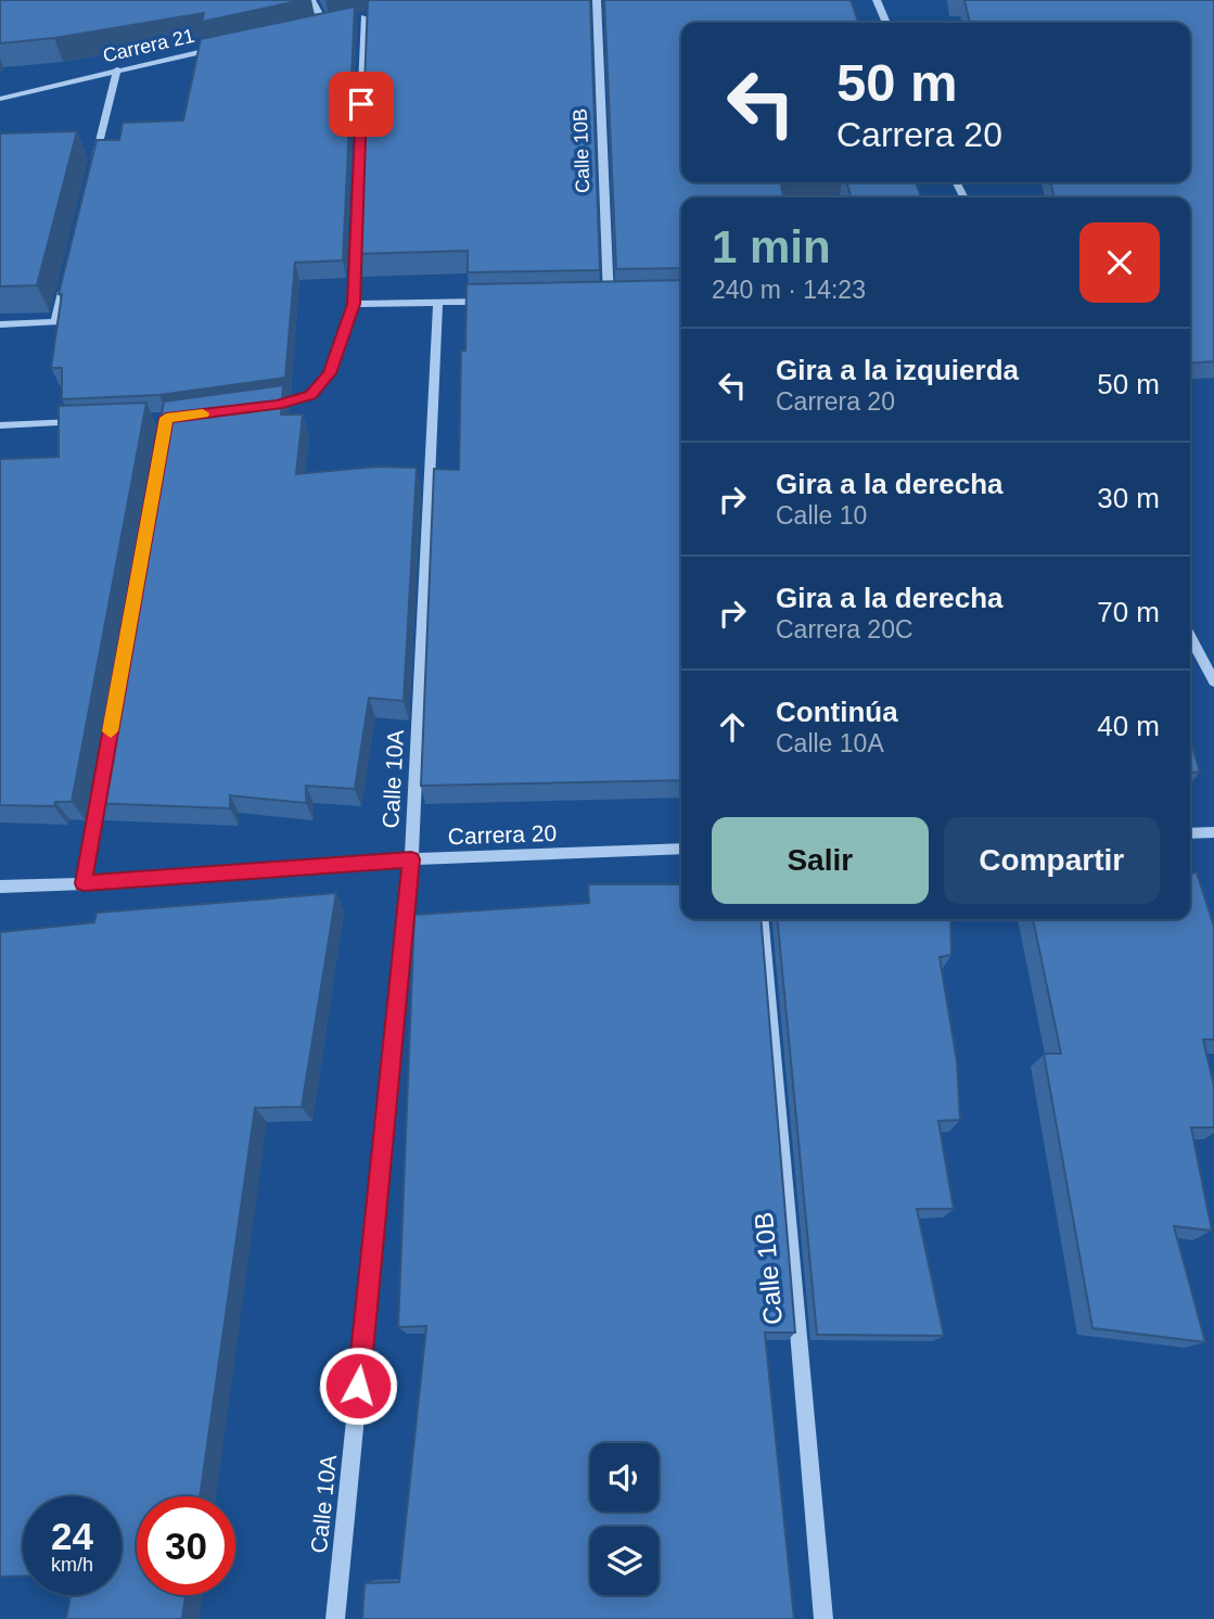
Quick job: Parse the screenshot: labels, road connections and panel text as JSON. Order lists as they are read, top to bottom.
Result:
{
  "streets": {
    "street": [
      "Carrera 21",
      "Calle 10B",
      "Calle 10A",
      "Carrera 20"
    ]
  },
  "crossings": [
    ["Calle 10A", "Carrera 20"]
  ],
  "page": {
    "turn": ["50 m", "Carrera 20"],
    "heading": ["1 min", "240 m · 14:23"],
    "list": [
      {
        "name": "Gira a la izquierda",
        "note": "Carrera 20",
        "value": "50 m"
      },
      {
        "name": "Gira a la derecha",
        "note": "Calle 10",
        "value": "30 m"
      },
      {
        "name": "Gira a la derecha",
        "note": "Carrera 20C",
        "value": "70 m"
      },
      {
        "name": "Continúa",
        "note": "Calle 10A",
        "value": "40 m"
      }
    ],
    "buttons": ["Salir", "Compartir"],
    "speed": "24 km/h",
    "limit": "30"
  }
}
